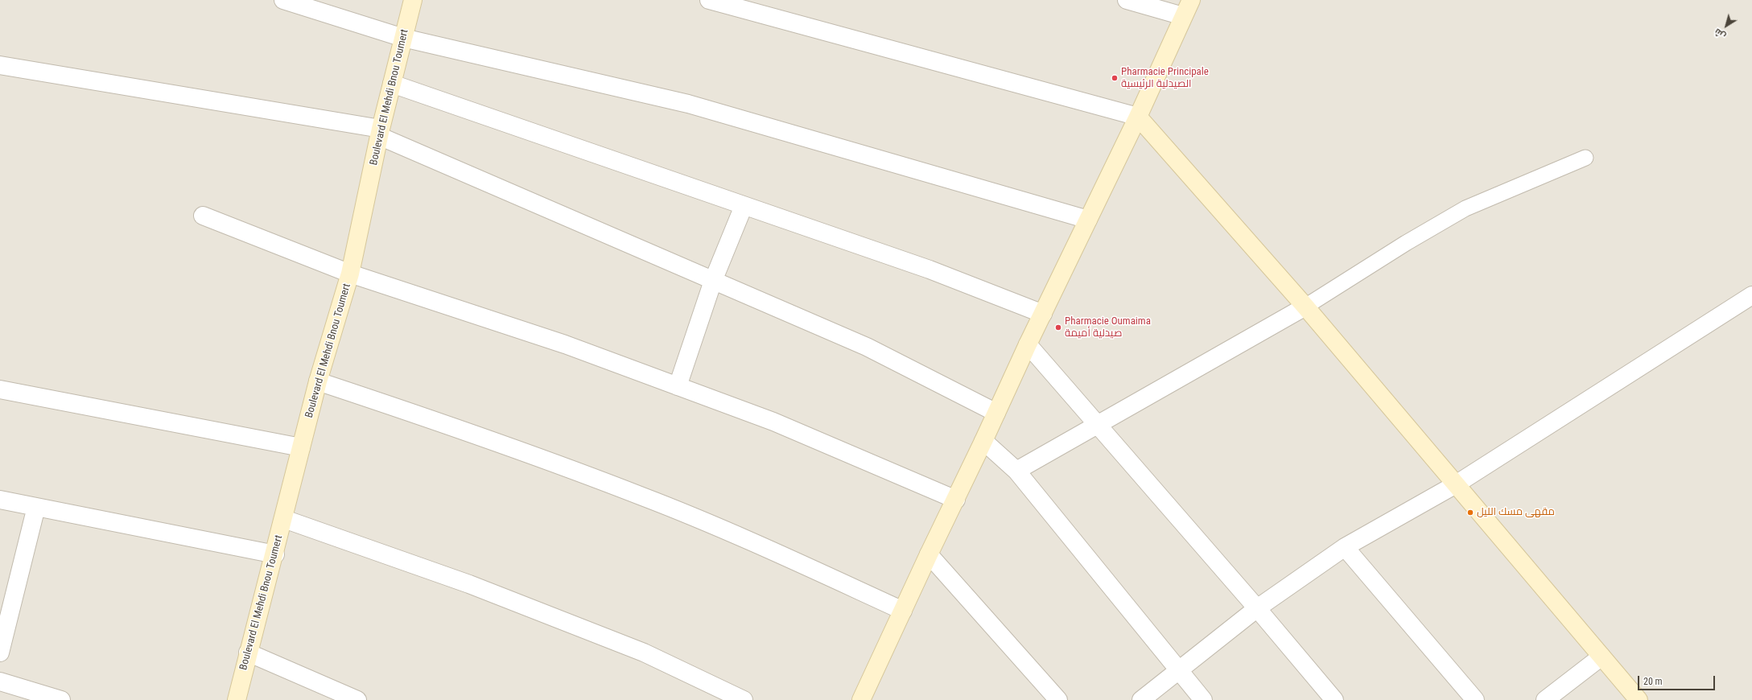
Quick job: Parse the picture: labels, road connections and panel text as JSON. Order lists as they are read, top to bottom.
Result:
{
  "streets": {
    "street": ["Boulevard El Mehdi Bnou Toumert"]
  },
  "places": ["Pharmacie Principale الصيدلية الرئيسية", "Pharmacie Oumaima صيدلية أميمة", "مقهى مسك الليل"],
  "scale_bar": "20 m",
  "north": "bottom left"
}
